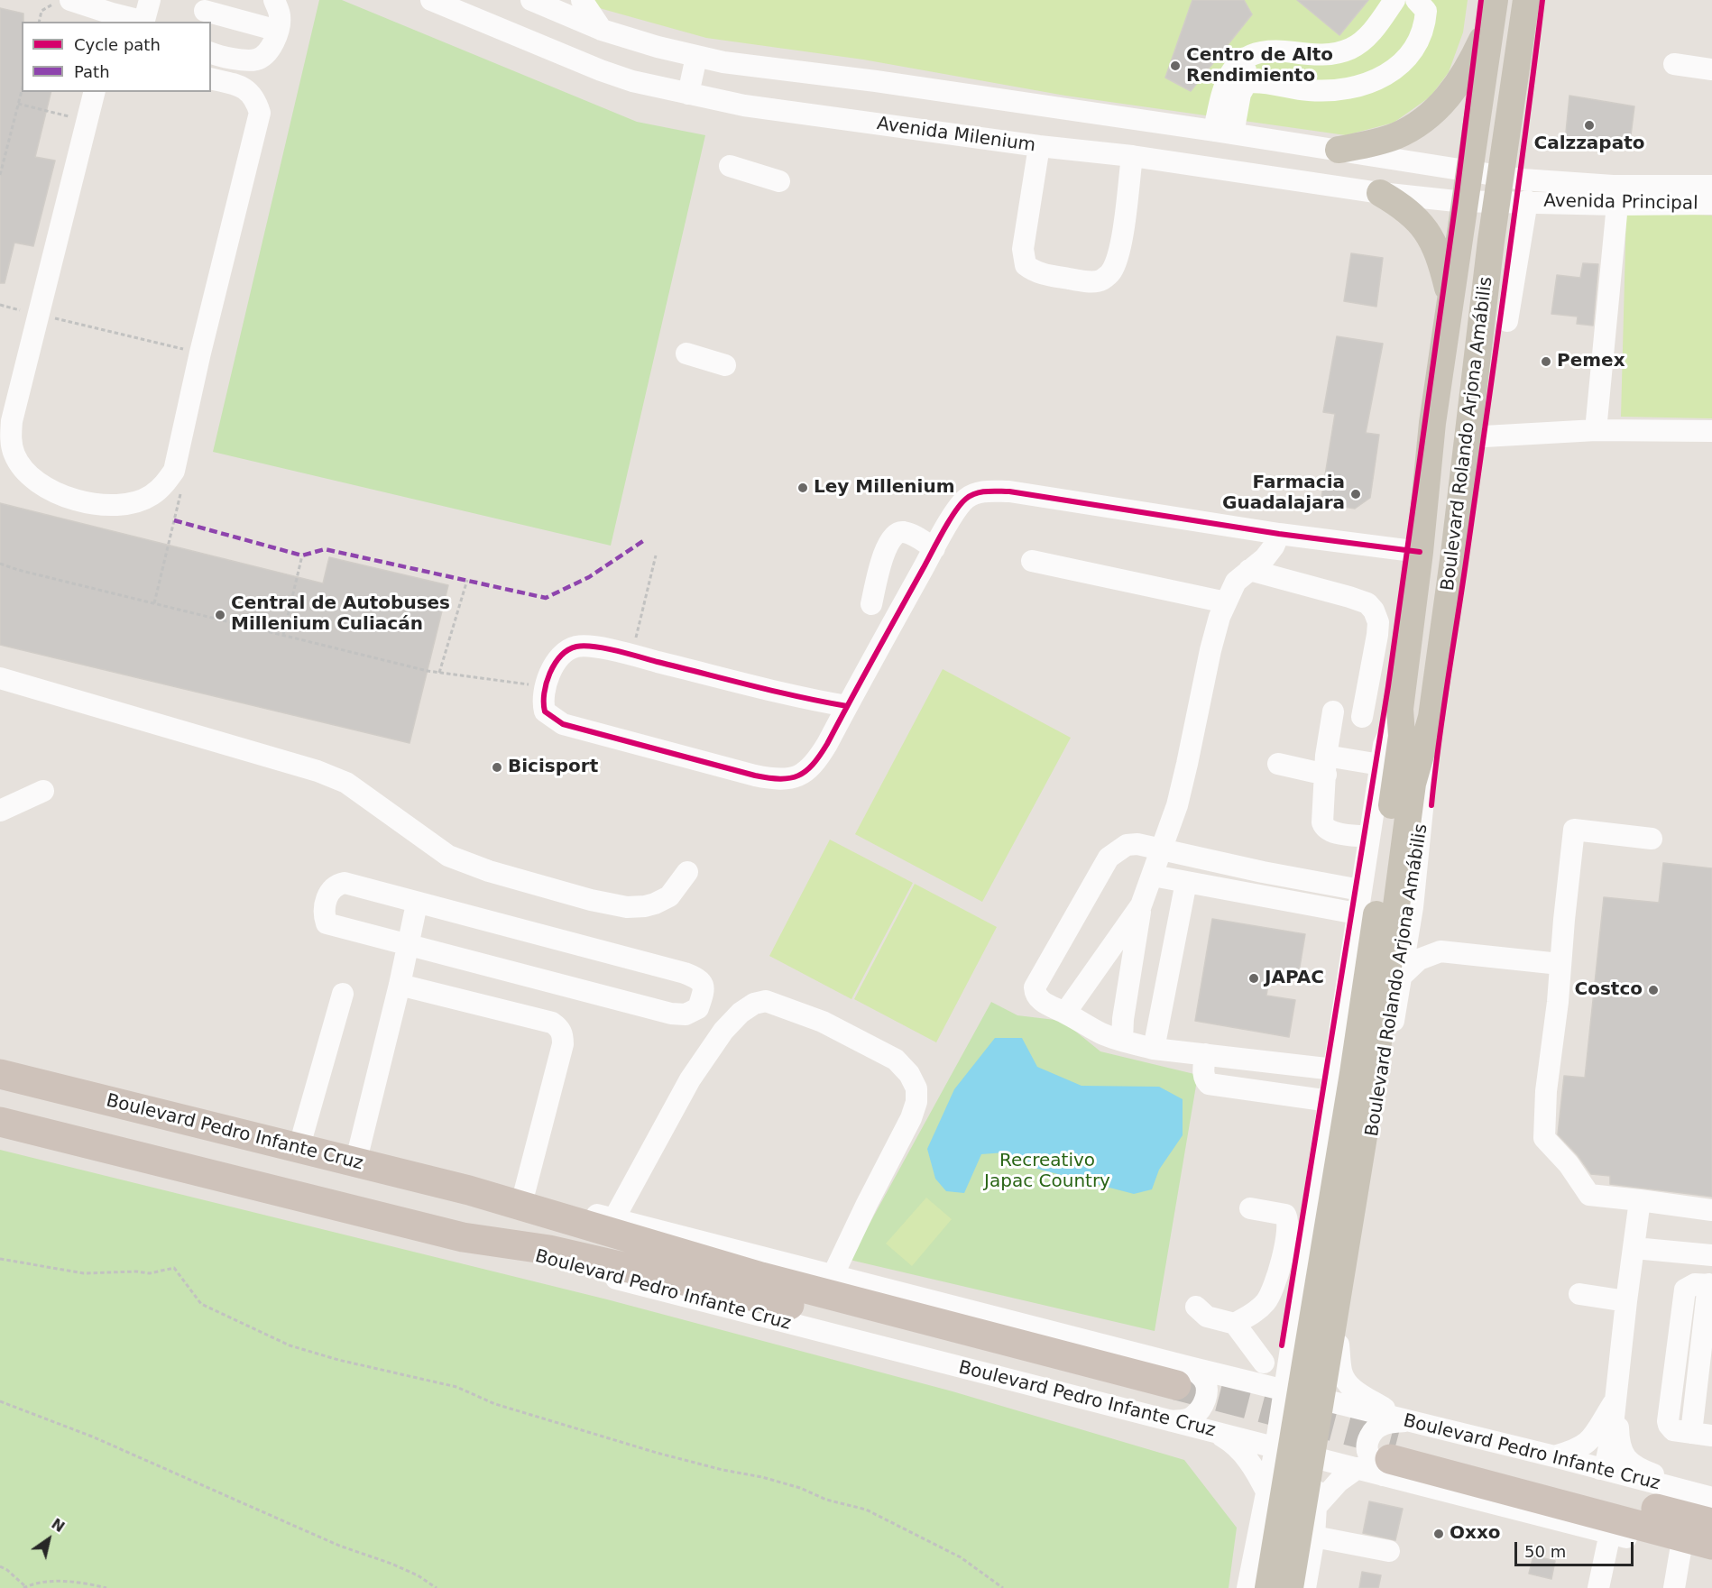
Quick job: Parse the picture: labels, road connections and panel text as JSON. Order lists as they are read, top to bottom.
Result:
{
  "streets": {
    "highway": ["Boulevard Pedro Infante Cruz"],
    "main road": ["Boulevard Rolando Arjona Amábilis"],
    "street": ["Avenida Milenium", "Avenida Principal"]
  },
  "crossings": [
    ["Avenida Milenium", "Avenida Principal"],
    ["Avenida Milenium", "Boulevard Rolando Arjona Amábilis"],
    ["Avenida Principal", "Boulevard Rolando Arjona Amábilis"],
    ["Boulevard Rolando Arjona Amábilis", "Boulevard Pedro Infante Cruz"]
  ],
  "parks": ["Recreativo Japac Country"],
  "places": [
    "Centro de Alto Rendimiento",
    "Calzzapato",
    "Pemex",
    "Ley Millenium",
    "Farmacia Guadalajara",
    "Central de Autobuses Millenium Culiacán",
    "Bicisport",
    "JAPAC",
    "Costco",
    "Oxxo"
  ],
  "legend": ["Cycle path", "Path"],
  "scale_bar": "50 m",
  "north": "top right"
}
